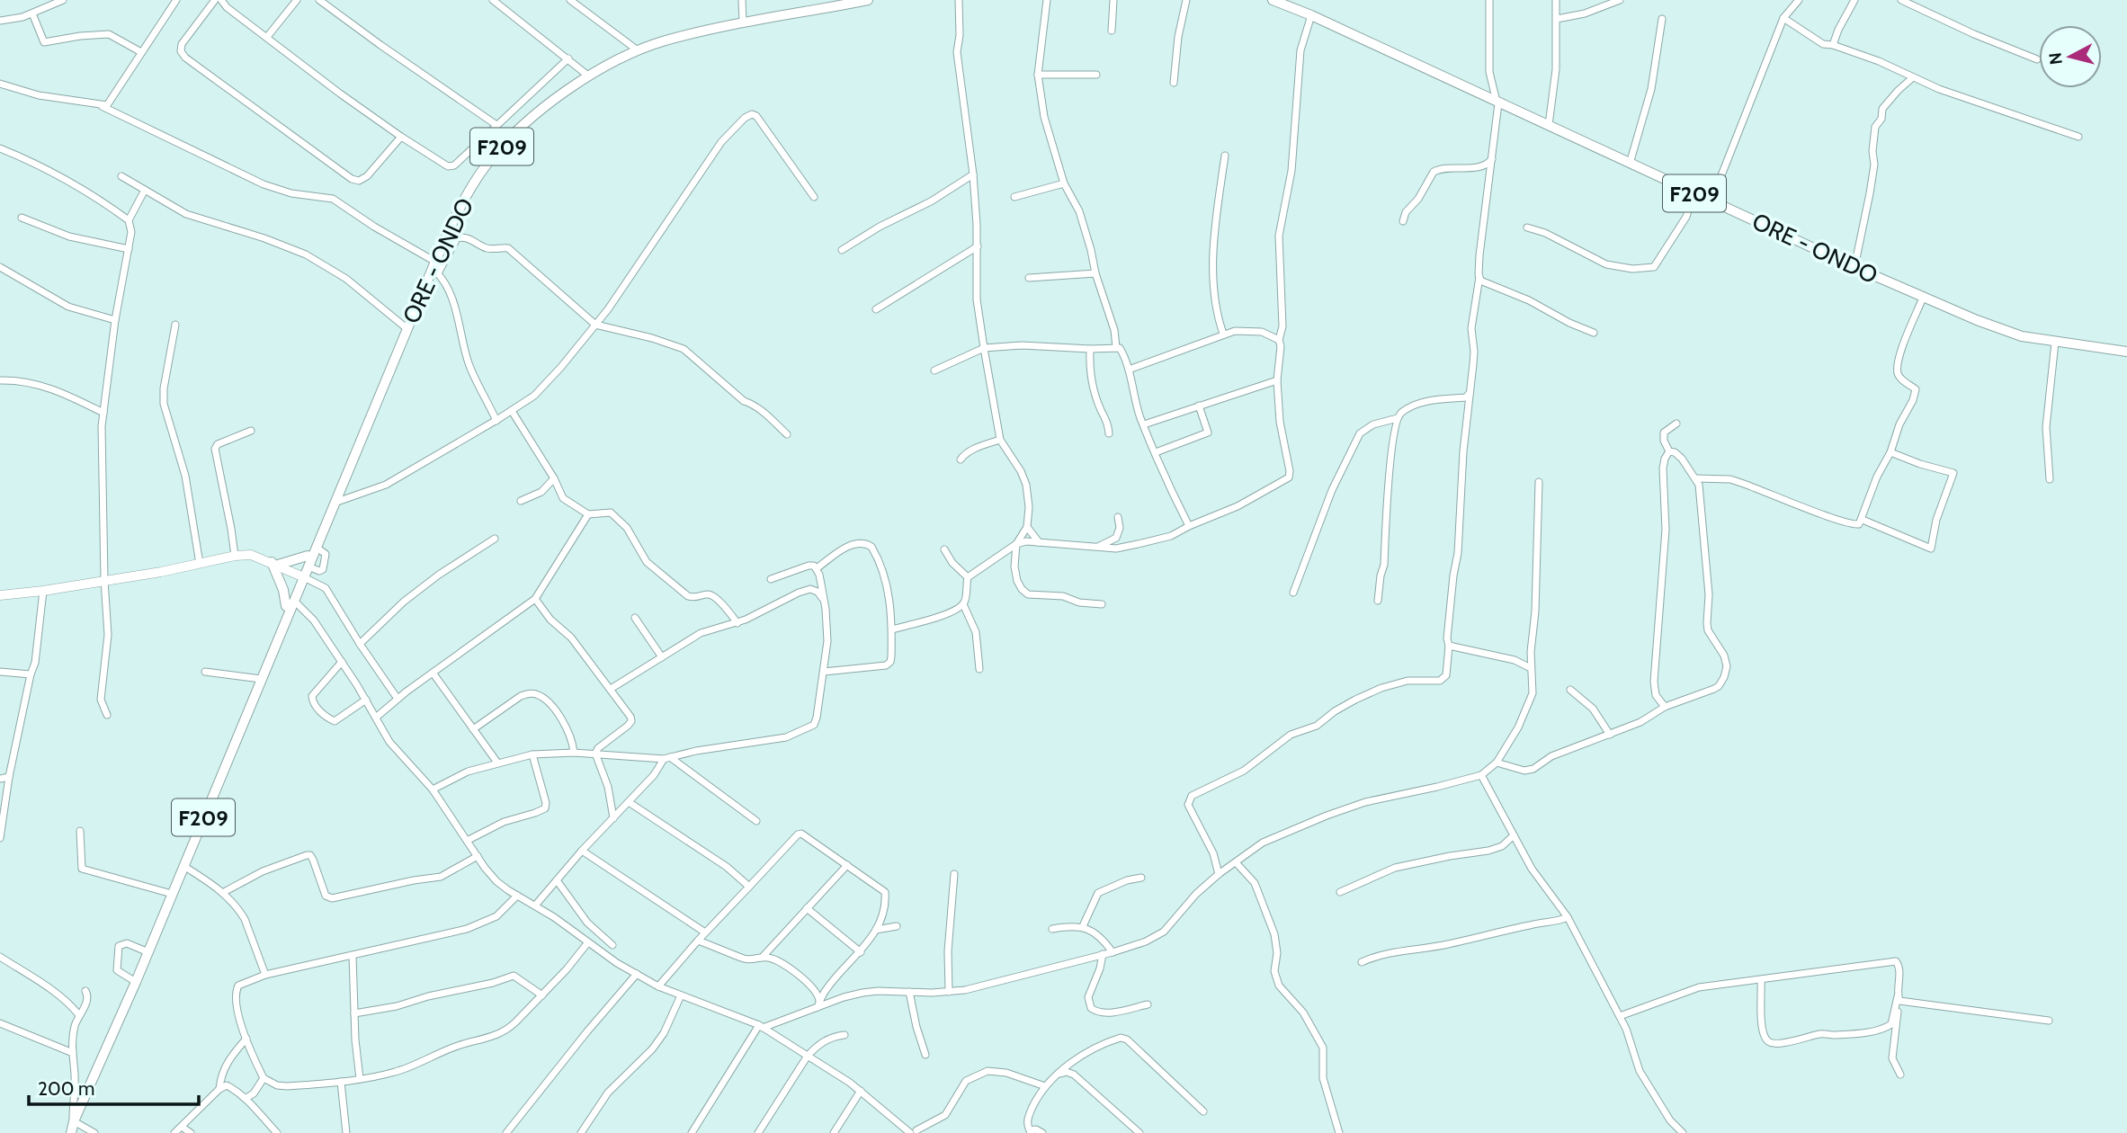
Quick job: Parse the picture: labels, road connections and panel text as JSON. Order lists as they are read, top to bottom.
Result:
{
  "streets": {
    "main road": ["F209", "ORE - ONDO"]
  },
  "crossings": [
    ["F209", "ORE - ONDO"]
  ],
  "scale_bar": "200 m",
  "north": "left"
}
